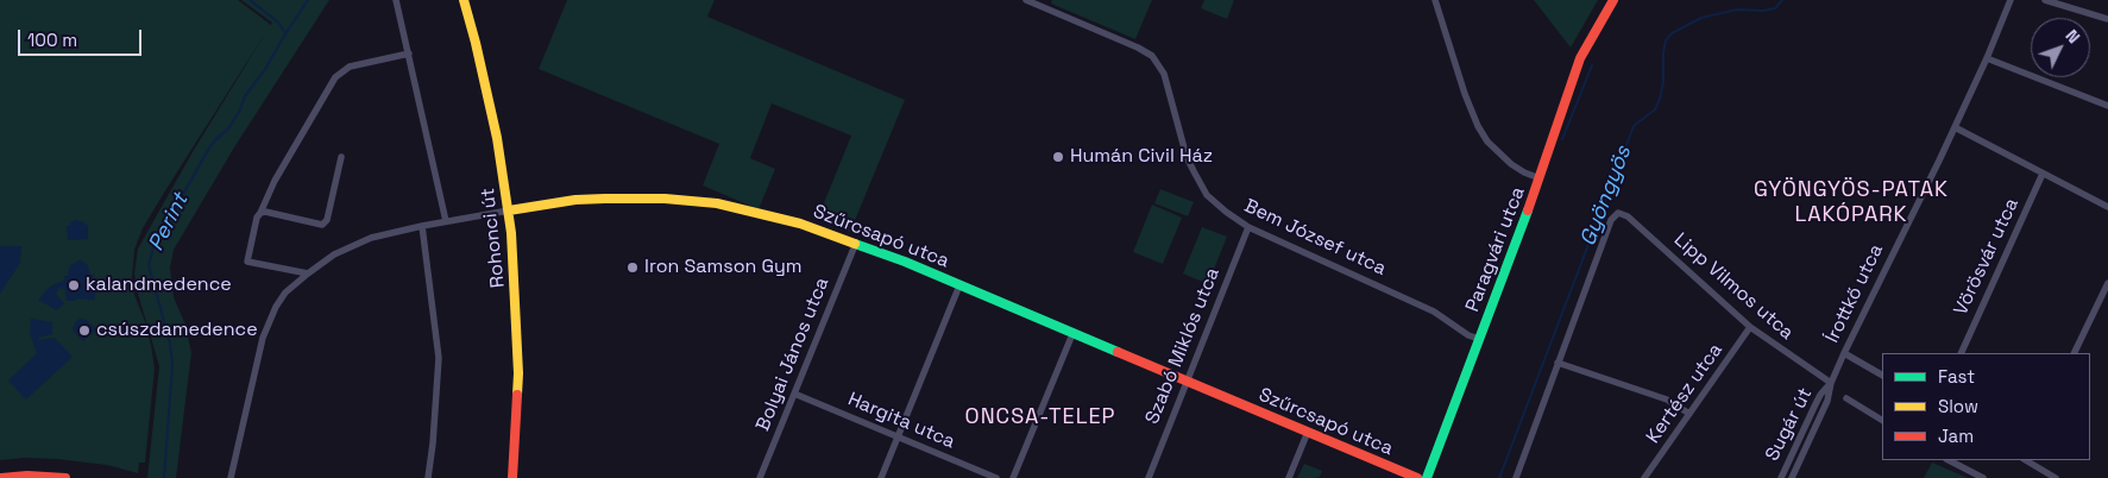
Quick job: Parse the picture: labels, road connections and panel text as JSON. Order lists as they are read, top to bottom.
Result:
{
  "streets": {
    "street": [
      "Szűrcsapó utca",
      "Rohonci út",
      "Bem József utca",
      "Paragvári utca",
      "Vörösvár utca",
      "Lipp Vilmos utca",
      "Írottkő utca",
      "Szabó Miklós utca",
      "Bolyai János utca",
      "Kertész utca",
      "Hargita utca",
      "Sugár út"
    ]
  },
  "crossings": [
    ["Szűrcsapó utca", "Rohonci út"],
    ["Szűrcsapó utca", "Szabó Miklós utca"],
    ["Szűrcsapó utca", "Bolyai János utca"],
    ["Bem József utca", "Paragvári utca"],
    ["Bem József utca", "Szabó Miklós utca"],
    ["Lipp Vilmos utca", "Írottkő utca"],
    ["Lipp Vilmos utca", "Kertész utca"],
    ["Lipp Vilmos utca", "Sugár út"],
    ["Írottkő utca", "Sugár út"],
    ["Bolyai János utca", "Hargita utca"]
  ],
  "districts": ["GYÖNGYÖS-PATAK LAKÓPARK", "ONCSA-TELEP"],
  "water": ["Gyöngyös", "Perint"],
  "places": [
    "Humán Civil Ház",
    "Iron Samson Gym",
    "kalandmedence",
    "csúszdamedence"
  ],
  "legend": ["Fast", "Slow", "Jam"],
  "scale_bar": "100 m",
  "north": "top right"
}
